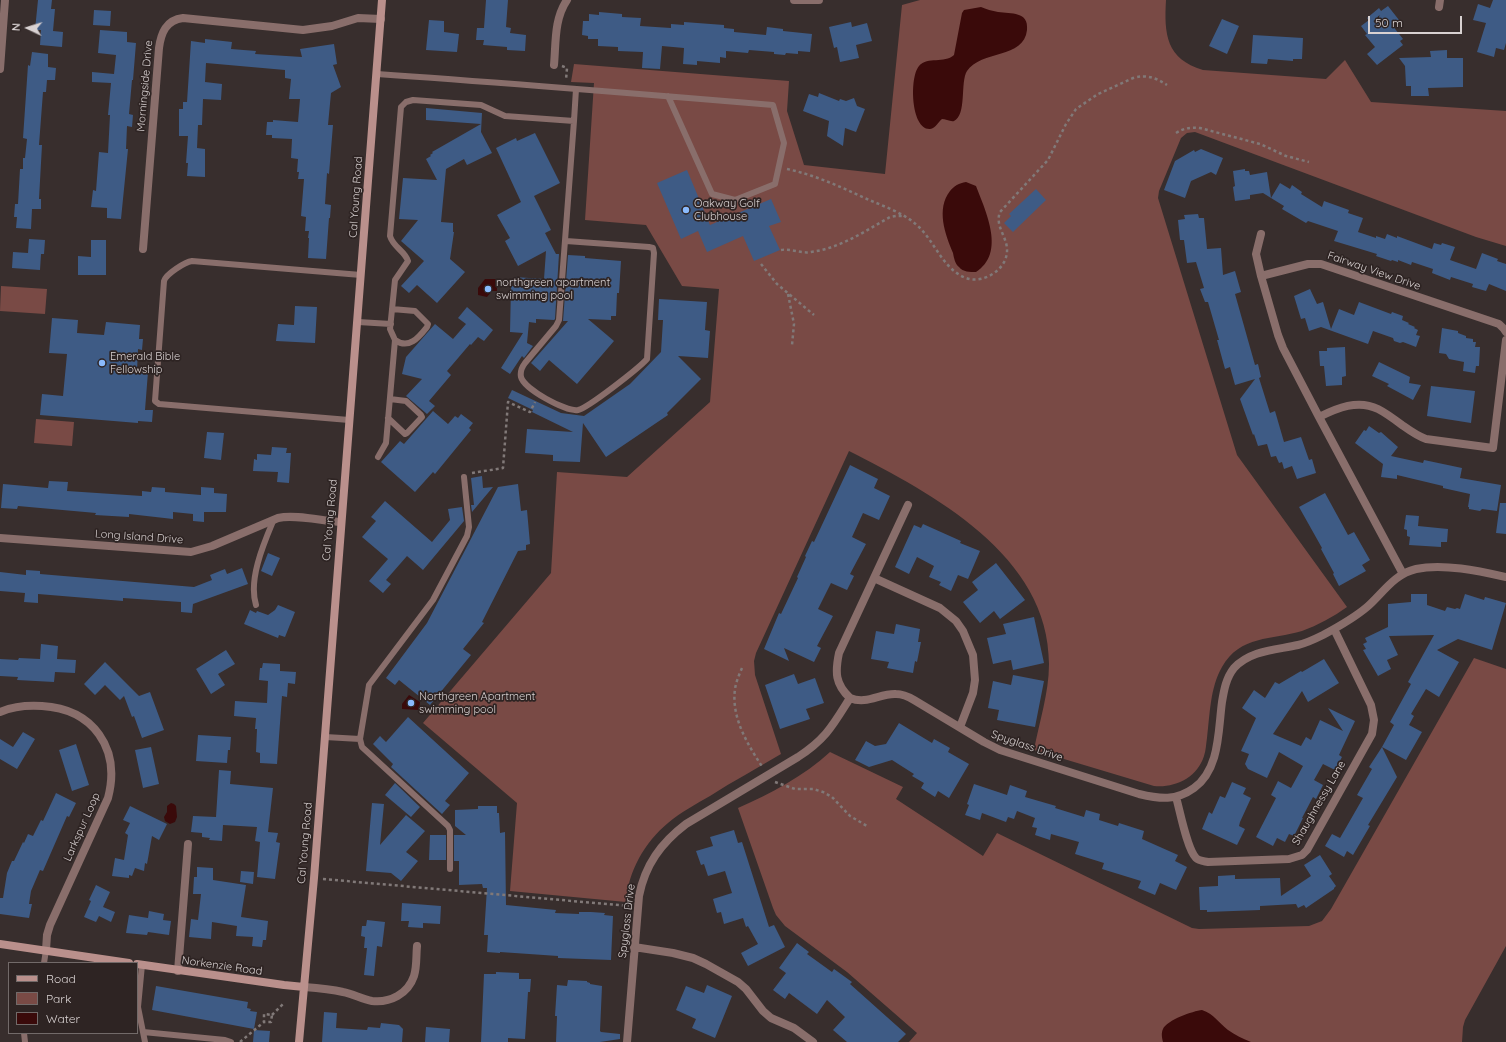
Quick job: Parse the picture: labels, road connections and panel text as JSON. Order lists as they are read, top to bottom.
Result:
{
  "streets": {
    "main road": ["Cal Young Road", "Norkenzie Road"],
    "street": [
      "Morningside Drive",
      "Fairway View Drive",
      "Long Island Drive",
      "Spyglass Drive",
      "Shaughnessy Lane",
      "Larkspur Loop"
    ]
  },
  "crossings": [
    ["Morningside Drive", "Cal Young Road"],
    ["Cal Young Road", "Long Island Drive"],
    ["Cal Young Road", "Norkenzie Road"],
    ["Spyglass Drive", "Shaughnessy Lane"]
  ],
  "places": [
    "Oakway Golf Clubhouse",
    "northgreen apartment swimming pool",
    "Emerald Bible Fellowship",
    "Northgreen Apartment swimming pool"
  ],
  "legend": ["Road", "Park", "Water"],
  "scale_bar": "50 m",
  "north": "left"
}
